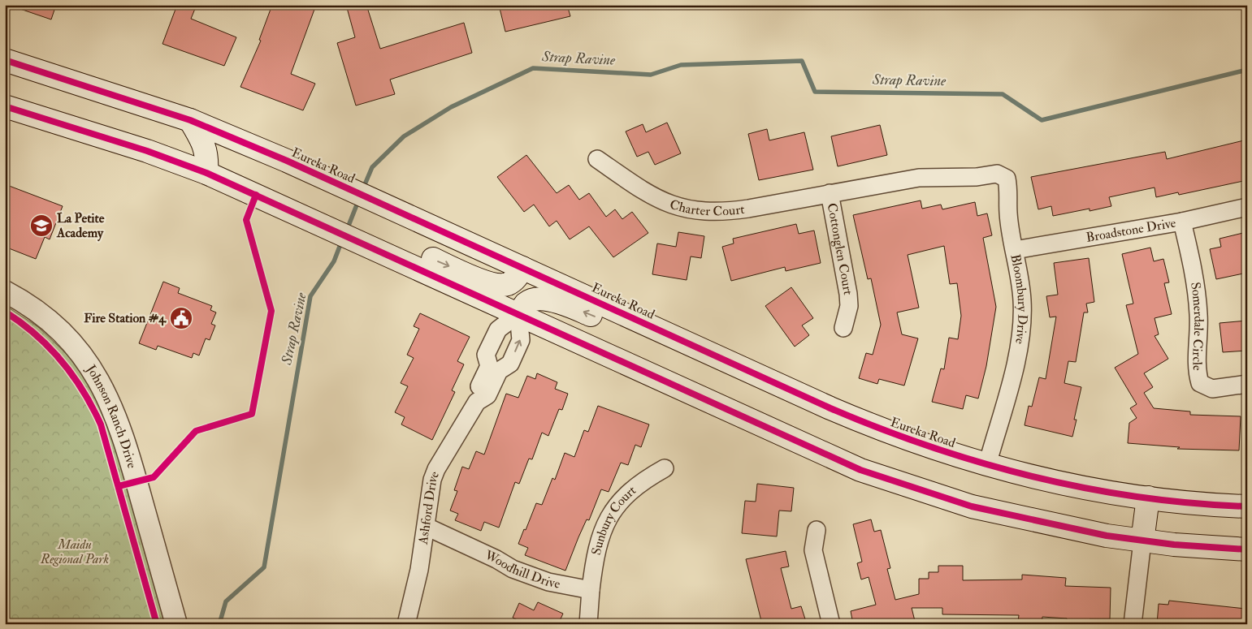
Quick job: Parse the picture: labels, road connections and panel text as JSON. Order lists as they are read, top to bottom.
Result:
{
  "streets": {
    "main road": ["Eureka Road"],
    "street": [
      "Charter Court",
      "Broadstone Drive",
      "Cottonglen Court",
      "Bloombury Drive",
      "Somerdale Circle",
      "Johnson Ranch Drive",
      "Ashford Drive",
      "Sunbury Court",
      "Woodhill Drive"
    ]
  },
  "crossings": [
    ["Eureka Road", "Bloombury Drive"],
    ["Charter Court", "Cottonglen Court"],
    ["Charter Court", "Bloombury Drive"],
    ["Broadstone Drive", "Bloombury Drive"],
    ["Broadstone Drive", "Somerdale Circle"],
    ["Ashford Drive", "Woodhill Drive"],
    ["Sunbury Court", "Woodhill Drive"]
  ],
  "water": ["Strap Ravine"],
  "parks": ["Maidu Regional Park"],
  "places": {
    "school or university": ["La Petite Academy"],
    "public building": ["Fire Station #4"]
  }
}
